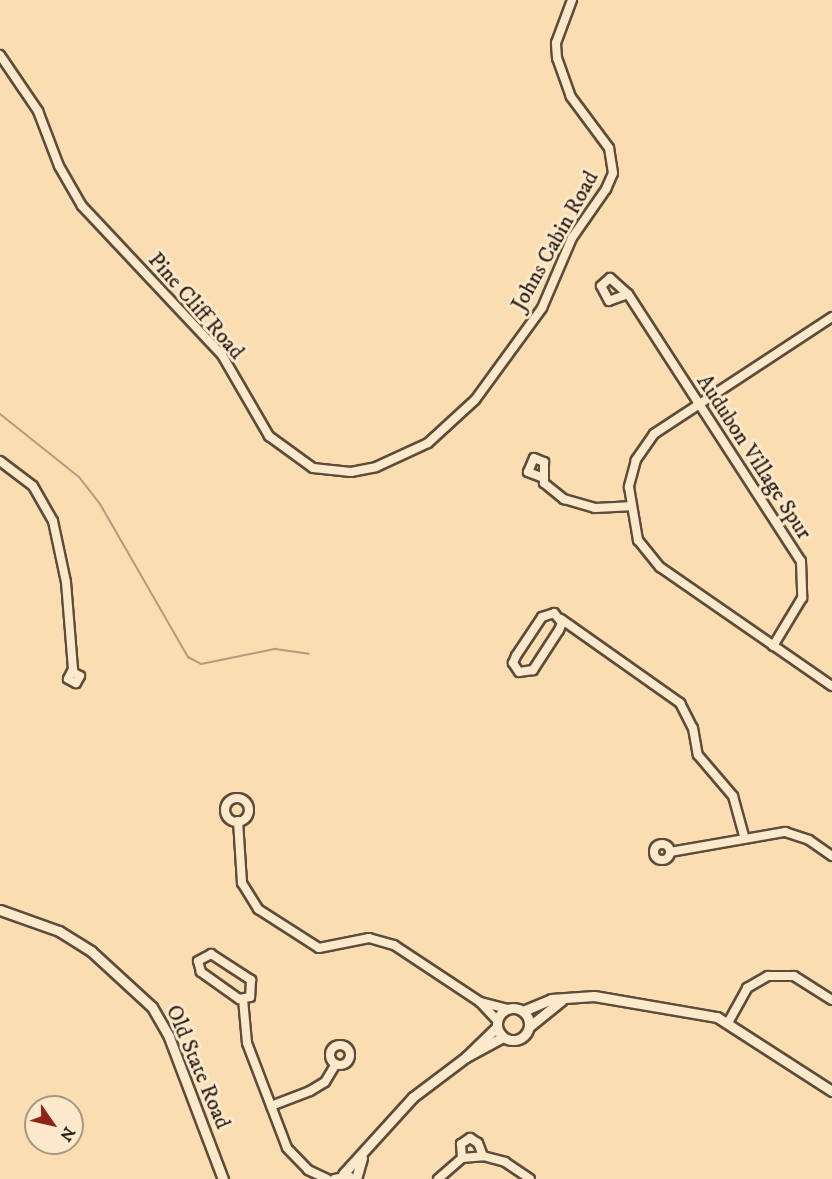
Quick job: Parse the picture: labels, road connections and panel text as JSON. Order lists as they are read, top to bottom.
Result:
{
  "streets": {
    "street": [
      "Johns Cabin Road",
      "Pine Cliff Road",
      "Audubon Village Spur",
      "Old State Road"
    ]
  },
  "crossings": [
    ["Johns Cabin Road", "Pine Cliff Road"]
  ],
  "north": "bottom right"
}
